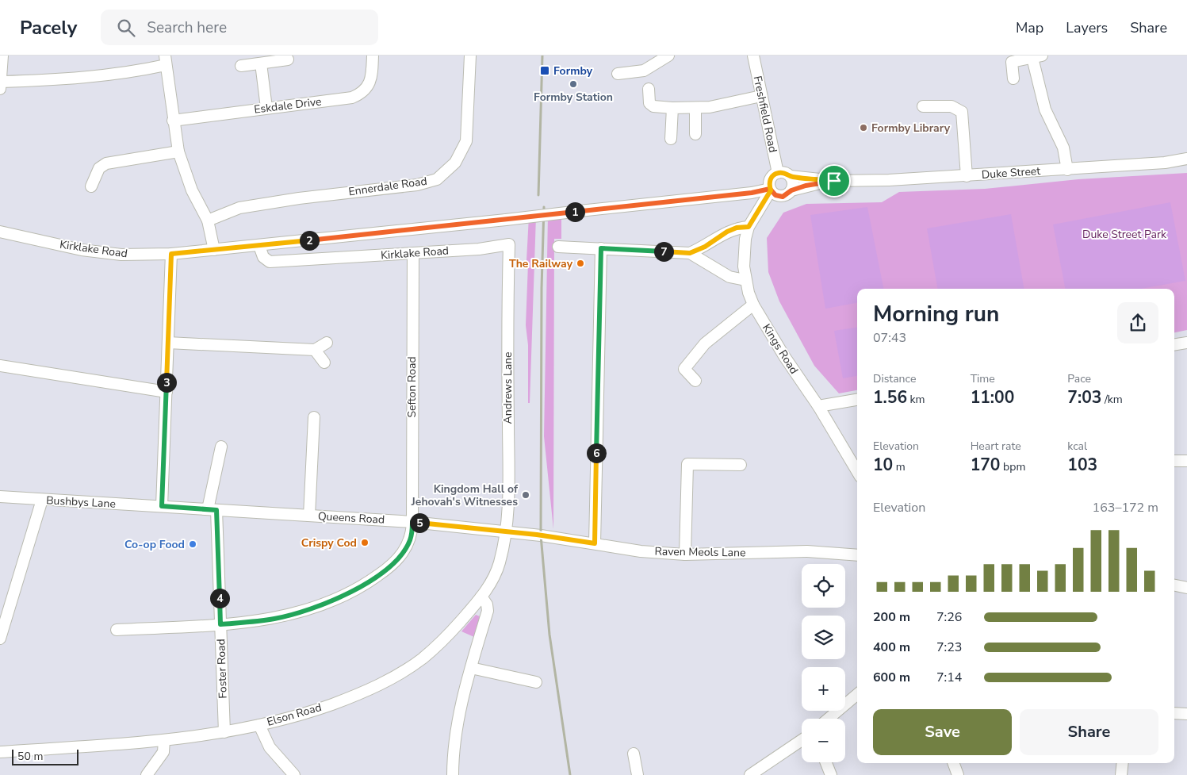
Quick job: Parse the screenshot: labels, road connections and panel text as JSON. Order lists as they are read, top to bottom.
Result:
{
  "streets": {
    "street": [
      "Eskdale Drive",
      "Freshfield Road",
      "Duke Street",
      "Ennerdale Road",
      "Kirklake Road",
      "Kings Road",
      "Sefton Road",
      "Andrews Lane",
      "Bushbys Lane",
      "Queens Road",
      "Raven Meols Lane",
      "Foster Road",
      "Elson Road"
    ]
  },
  "crossings": [
    ["Freshfield Road", "Duke Street"],
    ["Freshfield Road", "Kirklake Road"],
    ["Freshfield Road", "Kings Road"],
    ["Duke Street", "Kirklake Road"],
    ["Duke Street", "Kings Road"],
    ["Kirklake Road", "Kings Road"],
    ["Kirklake Road", "Sefton Road"],
    ["Kirklake Road", "Andrews Lane"],
    ["Sefton Road", "Queens Road"],
    ["Sefton Road", "Foster Road"],
    ["Andrews Lane", "Queens Road"],
    ["Andrews Lane", "Elson Road"],
    ["Bushbys Lane", "Queens Road"],
    ["Queens Road", "Raven Meols Lane"],
    ["Queens Road", "Foster Road"],
    ["Queens Road", "Elson Road"],
    ["Foster Road", "Elson Road"]
  ],
  "parks": ["Duke Street Park"],
  "places": {
    "transit": ["Formby"],
    "other": [
      "Formby Station",
      "Formby Library",
      "The Railway",
      "Kingdom Hall of Jehovah's Witnesses",
      "Crispy Cod",
      "Co-op Food"
    ]
  },
  "scale_bar": "50 m",
  "page": {
    "header": "Pacely",
    "search": "Search here",
    "nav": ["Map", "Layers", "Share"],
    "pins": [
      "1",
      "2",
      "7",
      "3",
      "6",
      "5",
      "4"
    ],
    "heading": ["Morning run", "07:43"],
    "stats": [
      ["Distance", "1.56 km"],
      ["Time", "11:00"],
      ["Pace", "7:03 /km"],
      ["Elevation", "10 m"],
      ["Heart rate", "170 bpm"],
      ["kcal", "103"]
    ],
    "chart": ["Elevation", "163–172 m"],
    "map_buttons": ["+", "−"],
    "list": [
      {
        "name": "200 m",
        "note": "7:26"
      },
      {
        "name": "400 m",
        "note": "7:23"
      },
      {
        "name": "600 m",
        "note": "7:14"
      }
    ],
    "buttons": ["Save", "Share"],
    "scale": "50 m"
  }
}
